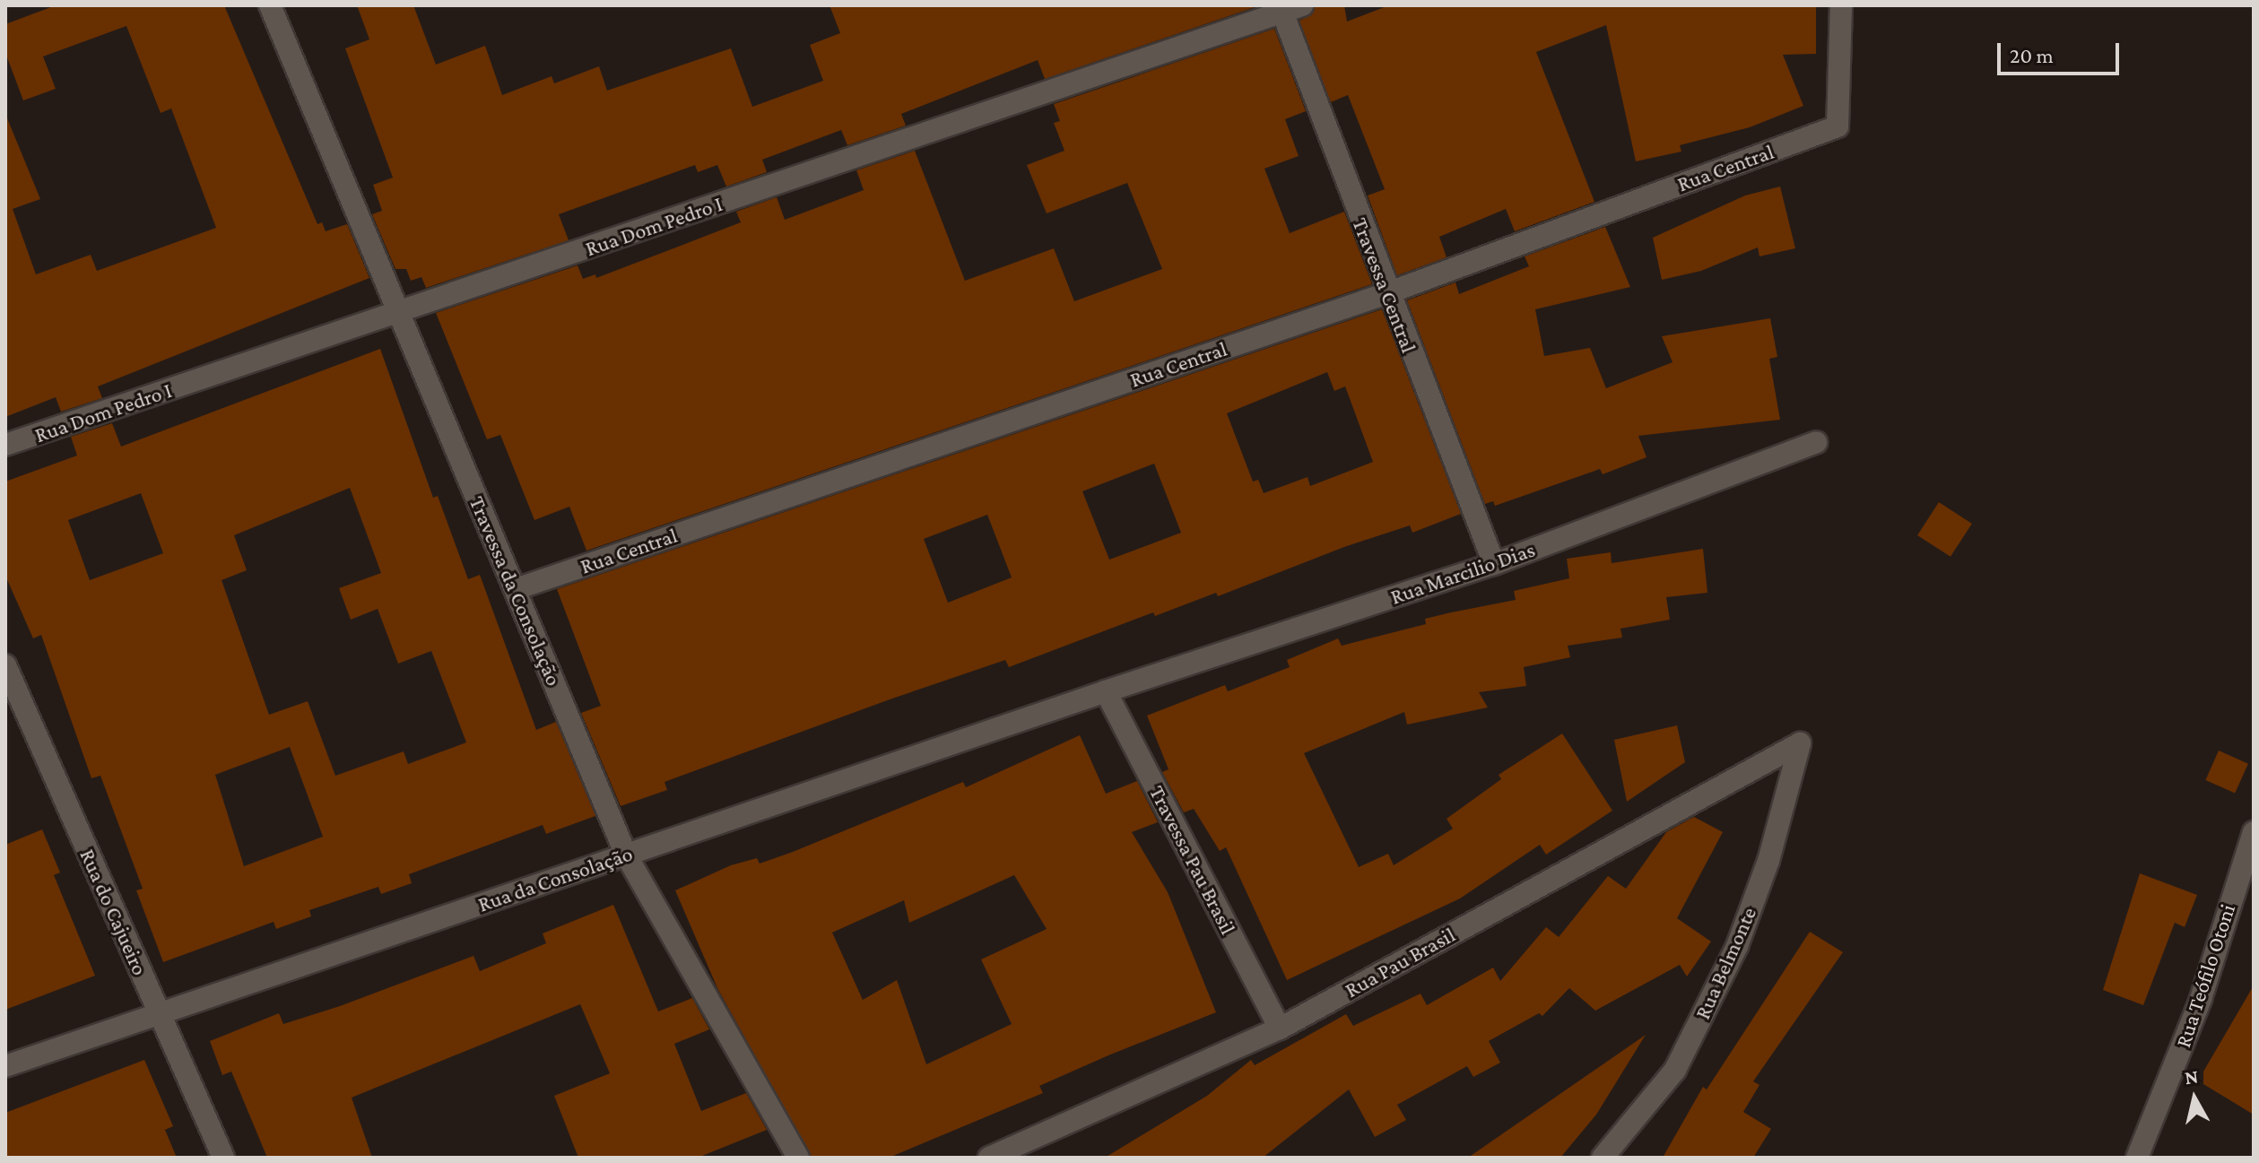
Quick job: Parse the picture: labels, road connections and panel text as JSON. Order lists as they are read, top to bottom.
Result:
{
  "streets": {
    "street": [
      "Rua Central",
      "Rua Dom Pedro I",
      "Travessa Central",
      "Rua Marcilio Dias",
      "Travessa da Consolação",
      "Travessa Pau Brasil",
      "Rua da Consolação",
      "Rua do Cajueiro",
      "Rua Pau Brasil",
      "Rua Belmonte",
      "Rua Teófilo Otoni"
    ]
  },
  "crossings": [
    ["Rua Central", "Travessa Central"],
    ["Rua Central", "Travessa da Consolação"],
    ["Rua Dom Pedro I", "Travessa Central"],
    ["Rua Dom Pedro I", "Travessa da Consolação"],
    ["Travessa Central", "Rua Marcilio Dias"],
    ["Rua Marcilio Dias", "Travessa Pau Brasil"],
    ["Rua Marcilio Dias", "Rua da Consolação"],
    ["Travessa da Consolação", "Rua da Consolação"],
    ["Travessa Pau Brasil", "Rua da Consolação"],
    ["Travessa Pau Brasil", "Rua Pau Brasil"],
    ["Rua da Consolação", "Rua do Cajueiro"],
    ["Rua Pau Brasil", "Rua Belmonte"]
  ],
  "scale_bar": "20 m",
  "north": "top"
}
